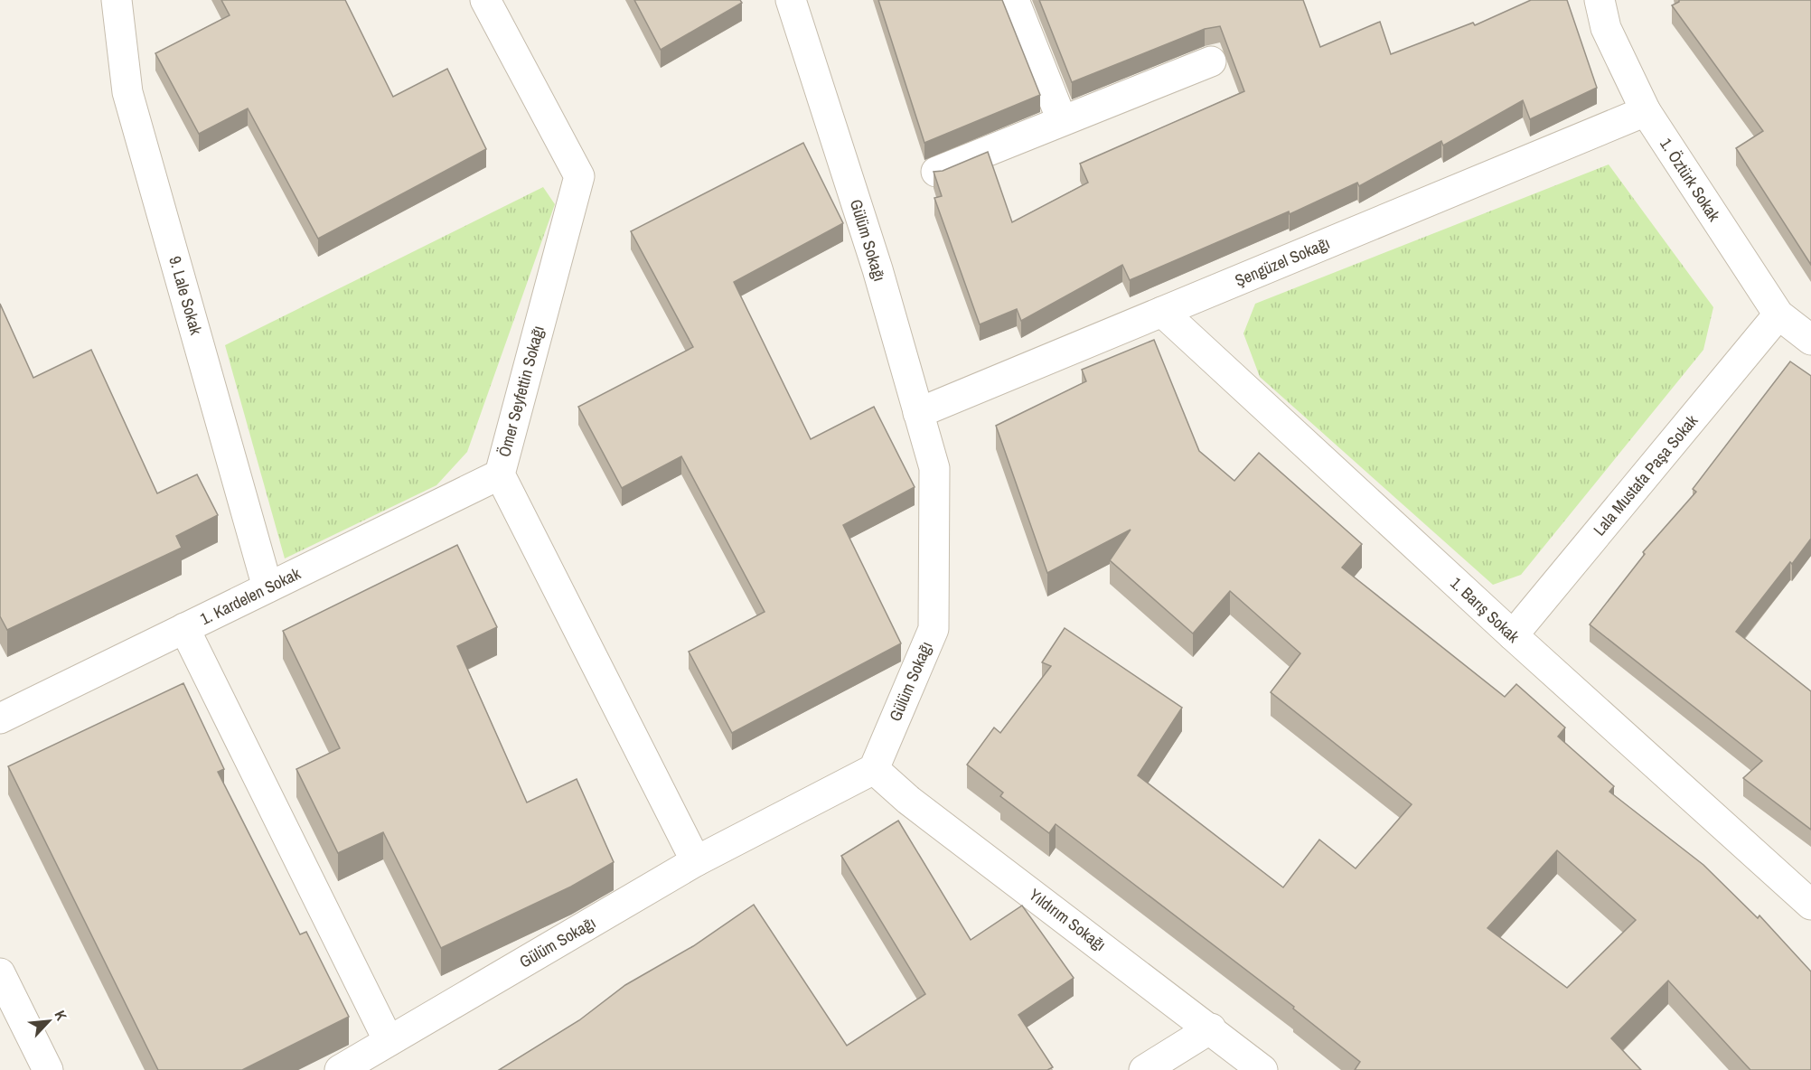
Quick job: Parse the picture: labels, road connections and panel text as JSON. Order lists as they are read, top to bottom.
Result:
{
  "streets": {
    "street": [
      "1. Öztürk Sokak",
      "Gülüm Sokağı",
      "Şengüzel Sokağı",
      "9. Lale Sokak",
      "Ömer Seyfettin Sokağı",
      "Lala Mustafa Paşa Sokak",
      "1. Kardelen Sokak",
      "1. Barış Sokak",
      "Yıldırım Sokağı"
    ]
  },
  "crossings": [
    ["1. Öztürk Sokak", "Şengüzel Sokağı"],
    ["1. Öztürk Sokak", "Lala Mustafa Paşa Sokak"],
    ["Gülüm Sokağı", "Şengüzel Sokağı"],
    ["Gülüm Sokağı", "Ömer Seyfettin Sokağı"],
    ["Gülüm Sokağı", "Yıldırım Sokağı"],
    ["Şengüzel Sokağı", "1. Barış Sokak"],
    ["9. Lale Sokak", "1. Kardelen Sokak"],
    ["Ömer Seyfettin Sokağı", "1. Kardelen Sokak"],
    ["Lala Mustafa Paşa Sokak", "1. Barış Sokak"]
  ],
  "north": "top right"
}
